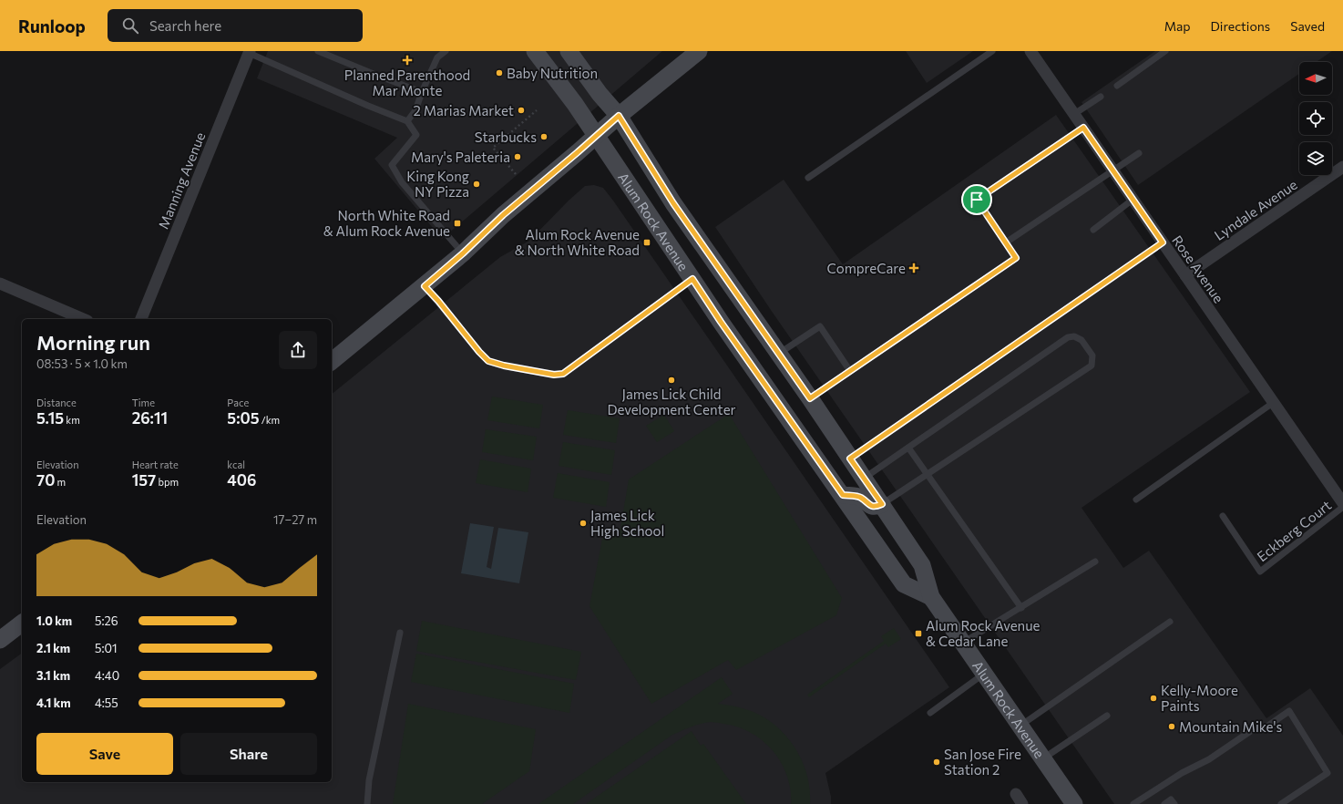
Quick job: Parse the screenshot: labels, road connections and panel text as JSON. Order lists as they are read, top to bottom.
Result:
{
  "streets": {
    "main road": ["Alum Rock Avenue"],
    "street": ["Manning Avenue", "Lyndale Avenue", "Rose Avenue"],
    "lane": ["Eckberg Court"]
  },
  "crossings": [
    ["Lyndale Avenue", "Rose Avenue"]
  ],
  "places": {
    "health": ["Planned Parenthood Mar Monte", "CompreCare"],
    "other": [
      "Baby Nutrition",
      "2 Marias Market",
      "Starbucks",
      "Mary's Paleteria",
      "King Kong NY Pizza",
      "James Lick Child Development Center",
      "James Lick High School",
      "Kelly-Moore Paints",
      "Mountain Mike's",
      "San Jose Fire Station 2"
    ],
    "transit": ["North White Road & Alum Rock Avenue", "Alum Rock Avenue & North White Road", "Alum Rock Avenue & Cedar Lane"]
  },
  "north": "left",
  "page": {
    "header": "Runloop",
    "search": "Search here",
    "nav": ["Map", "Directions", "Saved"],
    "heading": ["Morning run", "08:53 · 5 × 1.0 km"],
    "stats": [
      ["Distance", "5.15 km"],
      ["Time", "26:11"],
      ["Pace", "5:05 /km"],
      ["Elevation", "70 m"],
      ["Heart rate", "157 bpm"],
      ["kcal", "406"]
    ],
    "chart": ["Elevation", "17–27 m"],
    "list": [
      {
        "name": "1.0 km",
        "note": "5:26"
      },
      {
        "name": "2.1 km",
        "note": "5:01"
      },
      {
        "name": "3.1 km",
        "note": "4:40"
      },
      {
        "name": "4.1 km",
        "note": "4:55"
      }
    ],
    "buttons": ["Save", "Share"]
  }
}
